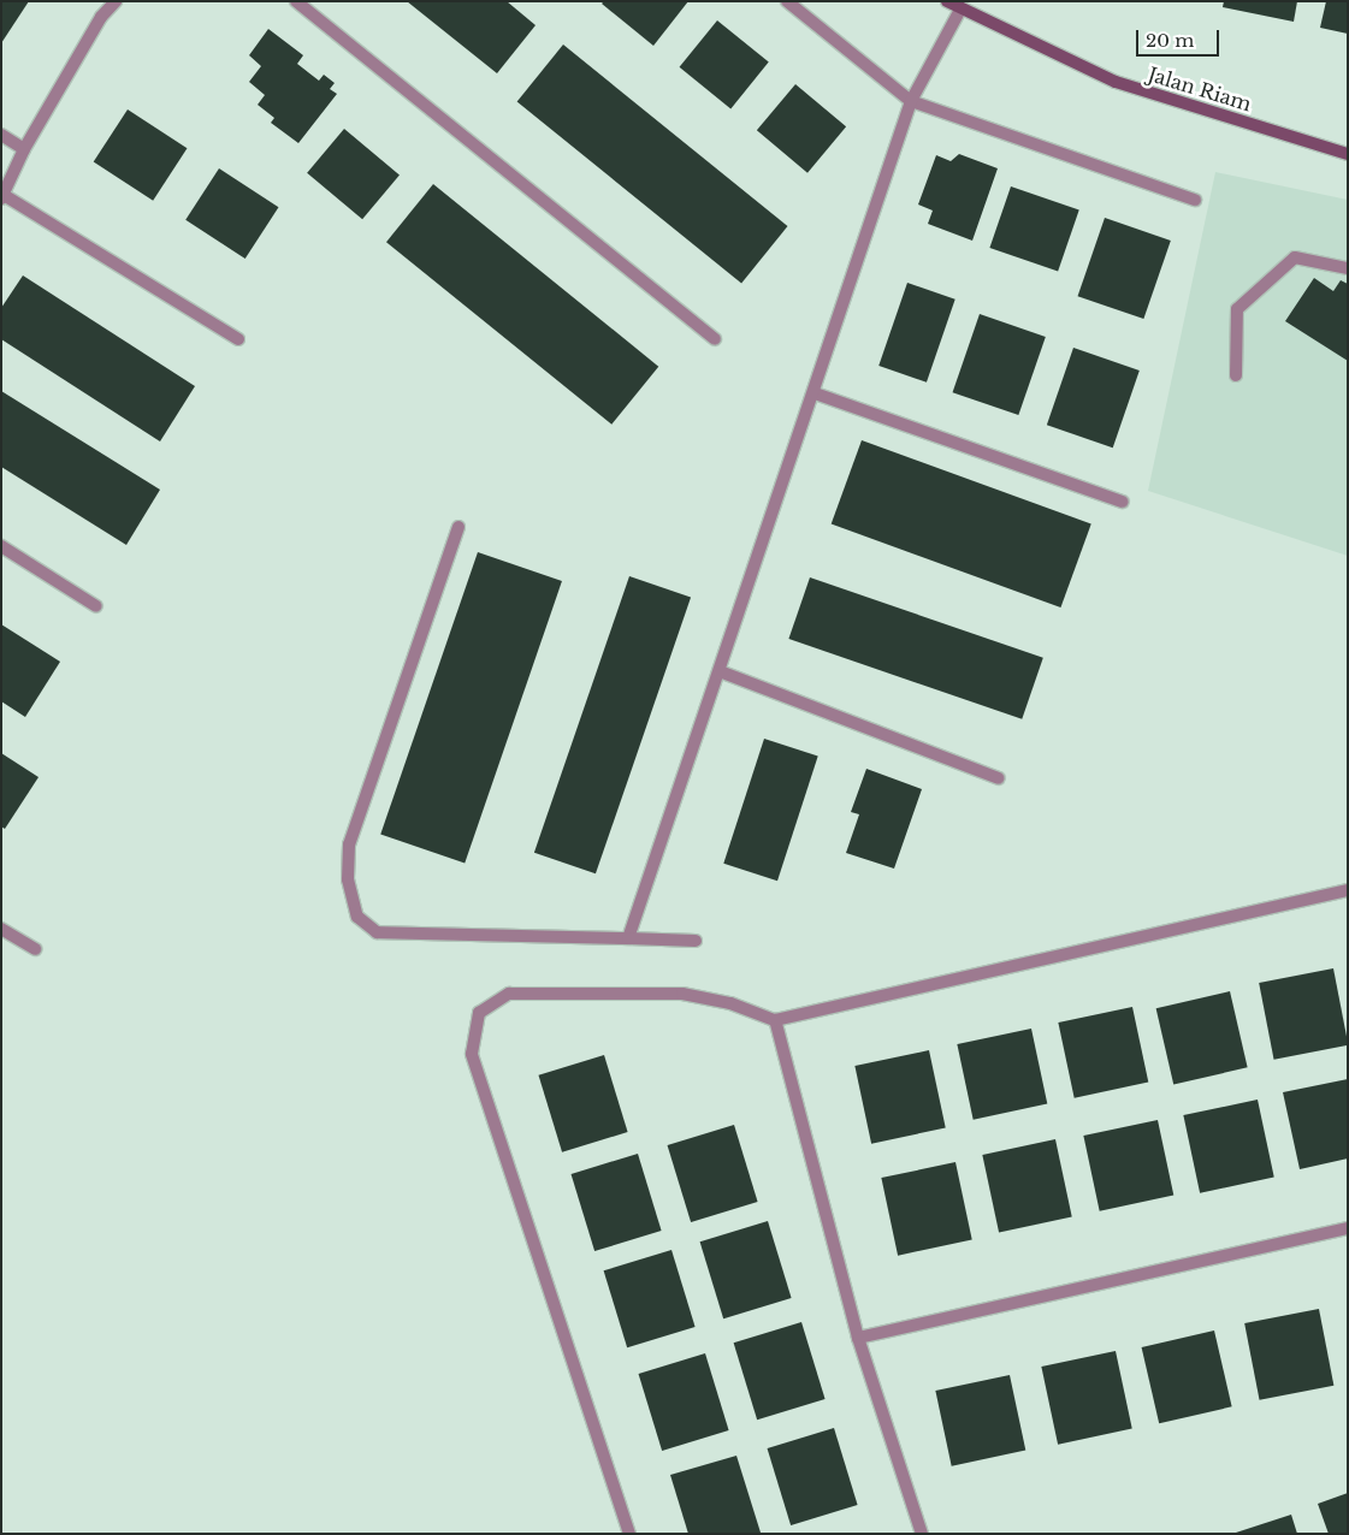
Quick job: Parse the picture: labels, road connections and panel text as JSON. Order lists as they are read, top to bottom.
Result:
{
  "streets": {
    "main road": ["Jalan Riam"]
  },
  "scale_bar": "20 m"
}
